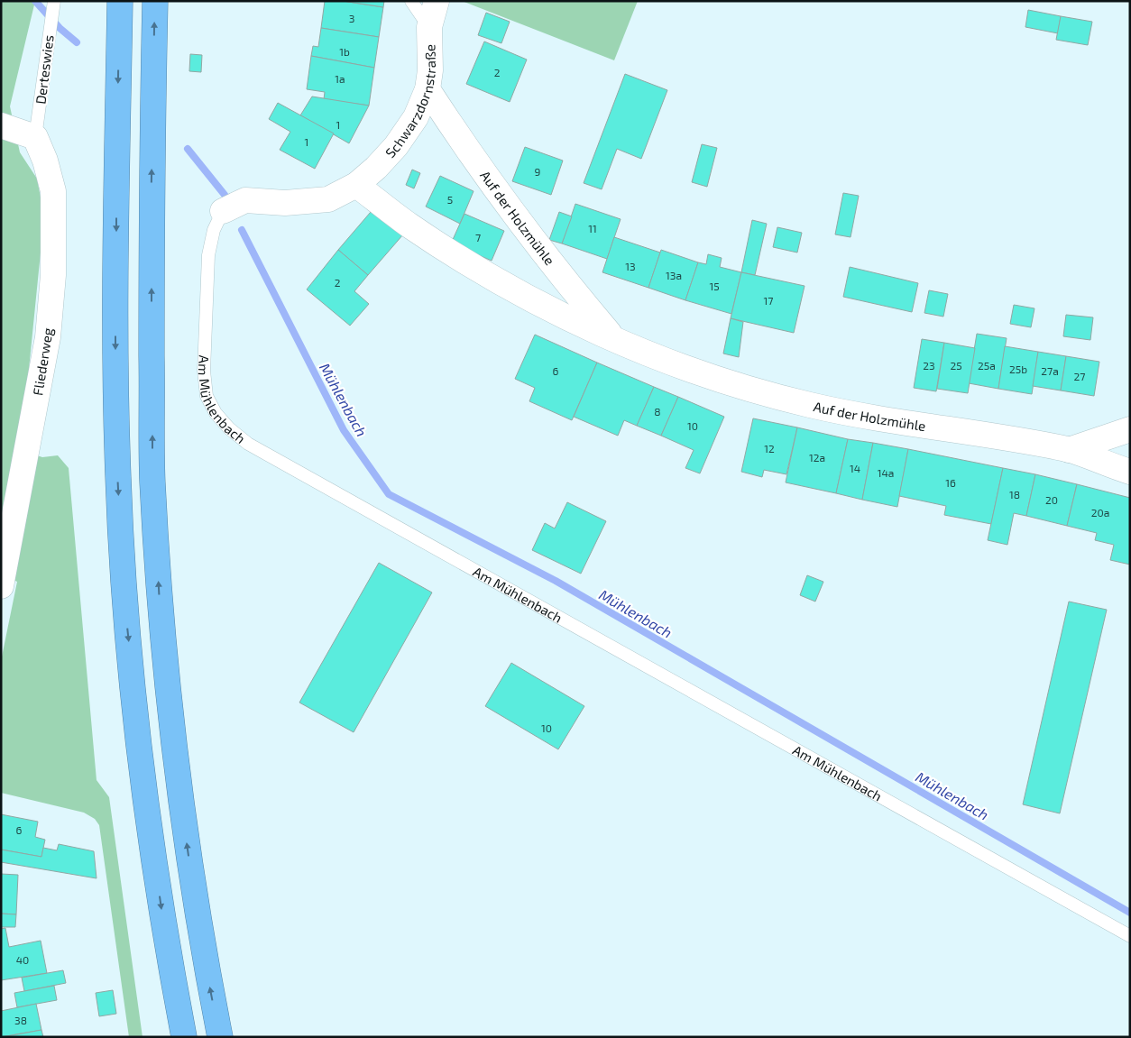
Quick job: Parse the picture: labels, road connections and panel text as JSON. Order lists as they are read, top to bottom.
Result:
{
  "streets": {
    "street": [
      "Schwarzdornstraße",
      "Auf der Holzmühle",
      "Fliederweg",
      "Am Mühlenbach"
    ],
    "lane": ["Derteswies"]
  },
  "crossings": [
    ["Derteswies", "Fliederweg"],
    ["Schwarzdornstraße", "Auf der Holzmühle"],
    ["Schwarzdornstraße", "Am Mühlenbach"],
    ["Auf der Holzmühle", "Am Mühlenbach"]
  ],
  "water": ["Mühlenbach"],
  "house_numbers": [
    "3",
    "1b",
    "2",
    "1a",
    "1",
    "1",
    "9",
    "5",
    "11",
    "7",
    "13",
    "13a",
    "2",
    "15",
    "17",
    "23",
    "25",
    "25a",
    "25b",
    "6",
    "27a",
    "27",
    "8",
    "10",
    "12",
    "12a",
    "14",
    "14a",
    "16",
    "18",
    "20",
    "20a",
    "10",
    "6",
    "40",
    "38"
  ]
}
